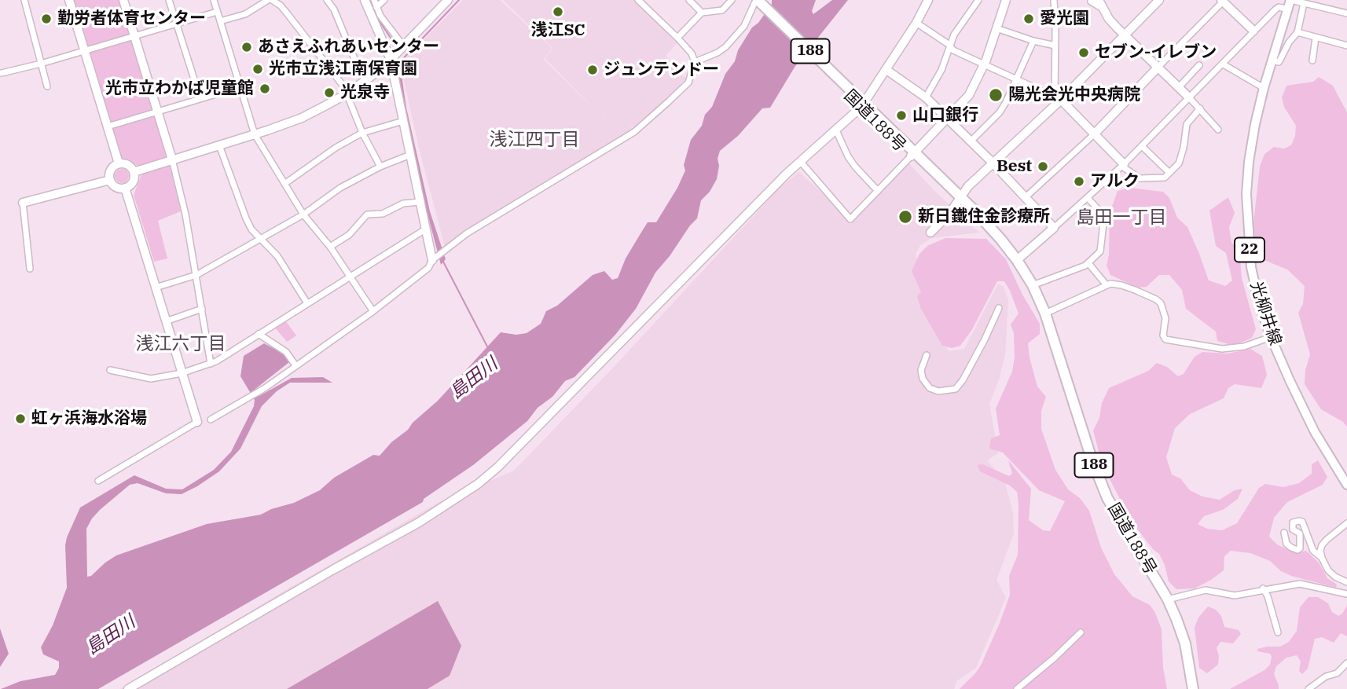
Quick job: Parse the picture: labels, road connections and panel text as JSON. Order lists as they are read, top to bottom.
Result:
{
  "streets": {
    "highway": ["188", "国道188号"],
    "main road": ["22", "光柳井線"]
  },
  "districts": ["浅江四丁目", "島田一丁目", "浅江六丁目"],
  "water": ["島田川"],
  "places": [
    "浅江SC",
    "勤労者体育センター",
    "愛光園",
    "あさえふれあいセンター",
    "セブン-イレブン",
    "光市立浅江南保育園",
    "ジュンテンドー",
    "光市立わかば児童館",
    "光泉寺",
    "陽光会光中央病院",
    "山口銀行",
    "Best",
    "アルク",
    "新日鐵住金診療所",
    "虹ヶ浜海水浴場"
  ]
}
